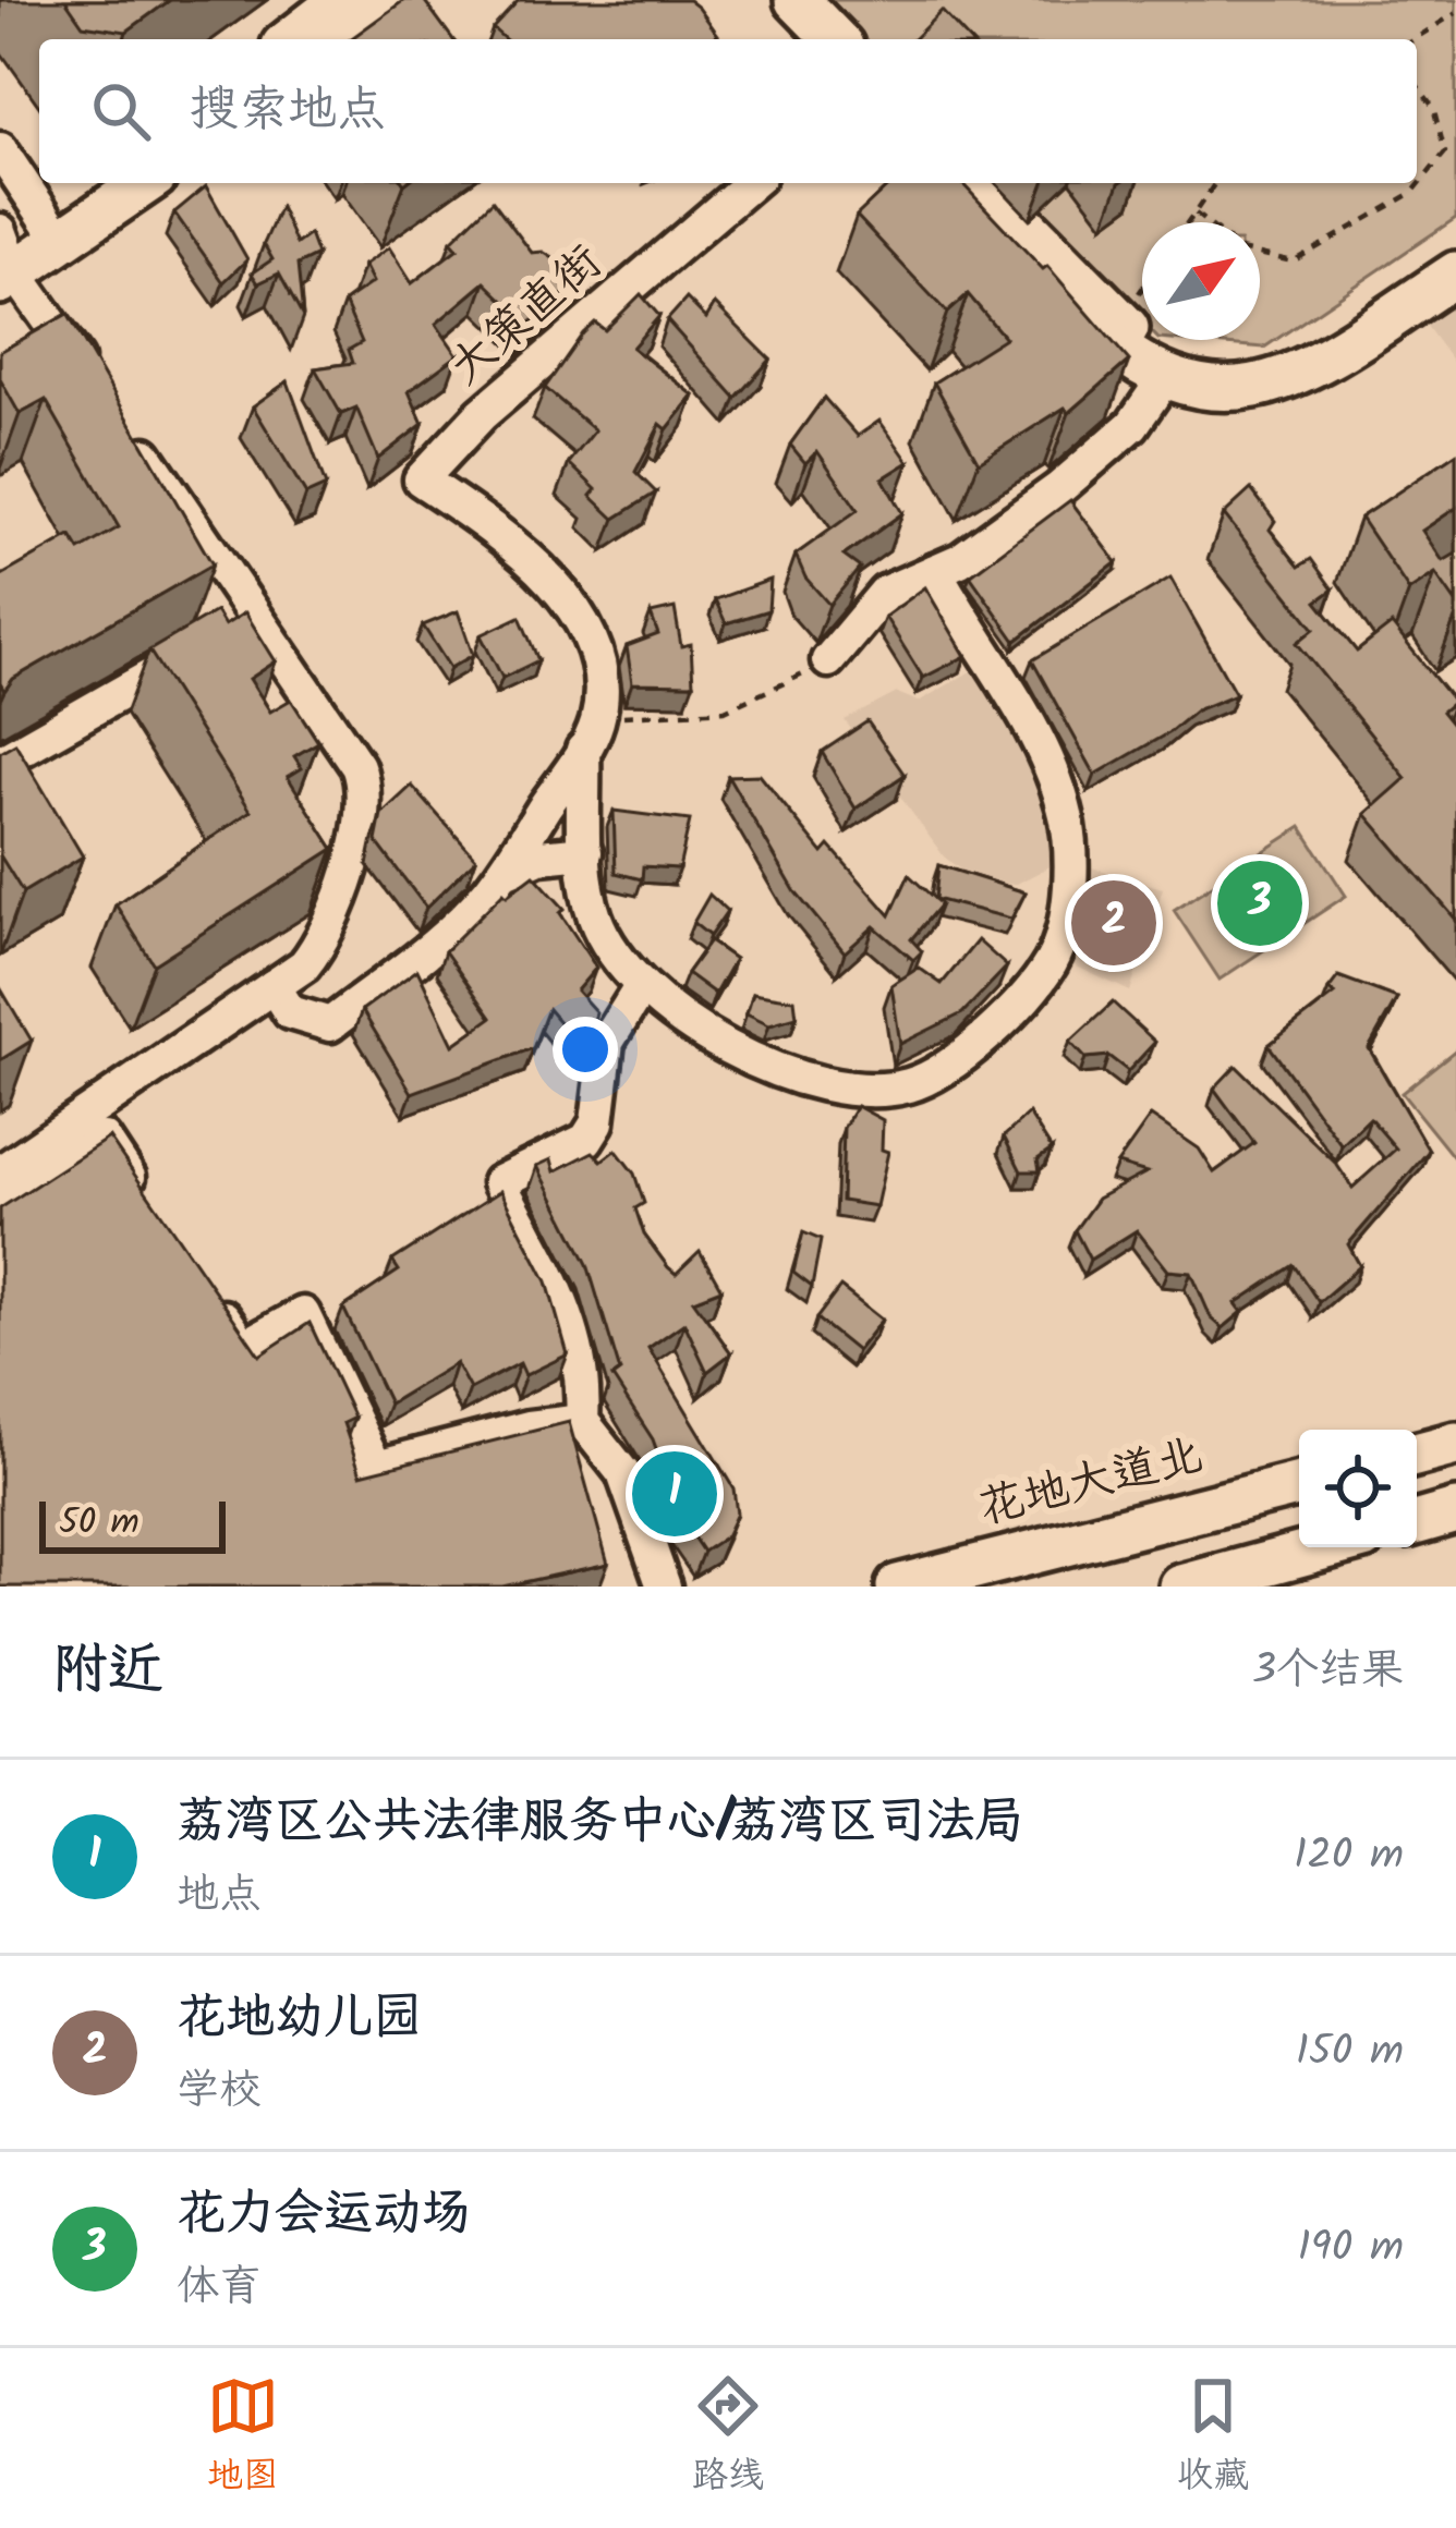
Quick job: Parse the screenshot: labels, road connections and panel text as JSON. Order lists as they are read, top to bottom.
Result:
{
  "streets": {
    "main road": ["花地大道北"],
    "street": ["大策直街"]
  },
  "scale_bar": "50 m",
  "north": "top right",
  "page": {
    "search": "搜索地点",
    "pins": ["3", "2", "1"],
    "scale": "50 m",
    "heading": ["附近", "3个结果"],
    "list": [
      {
        "mark": "1",
        "name": "荔湾区公共法律服务中心/荔湾区司法局",
        "note": "地点",
        "value": "120 m"
      },
      {
        "mark": "2",
        "name": "花地幼儿园",
        "note": "学校",
        "value": "150 m"
      },
      {
        "mark": "3",
        "name": "花力会运动场",
        "note": "体育",
        "value": "190 m"
      }
    ],
    "nav": ["地图", "路线", "收藏"]
  }
}
